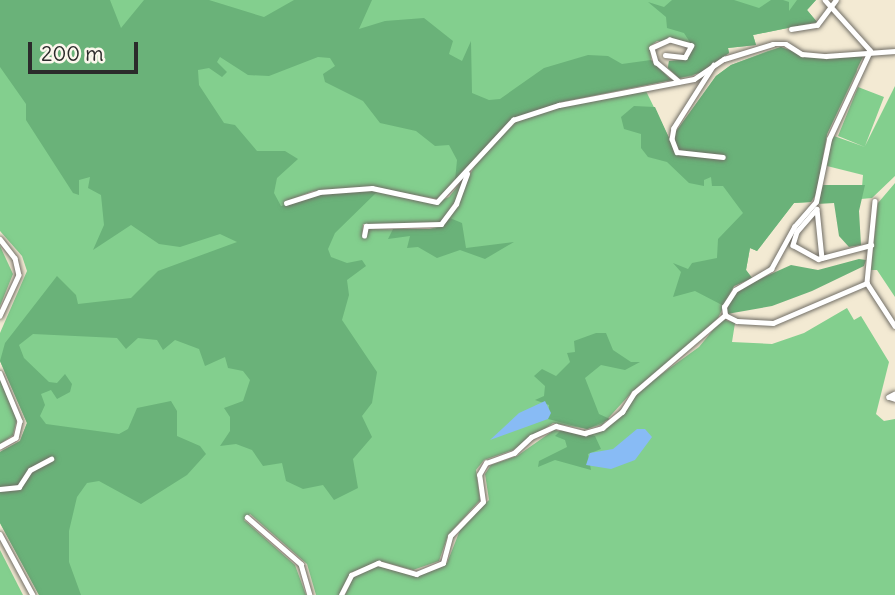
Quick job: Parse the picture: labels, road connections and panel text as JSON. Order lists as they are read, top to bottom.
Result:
{
  "scale_bar": "200 m"
}
